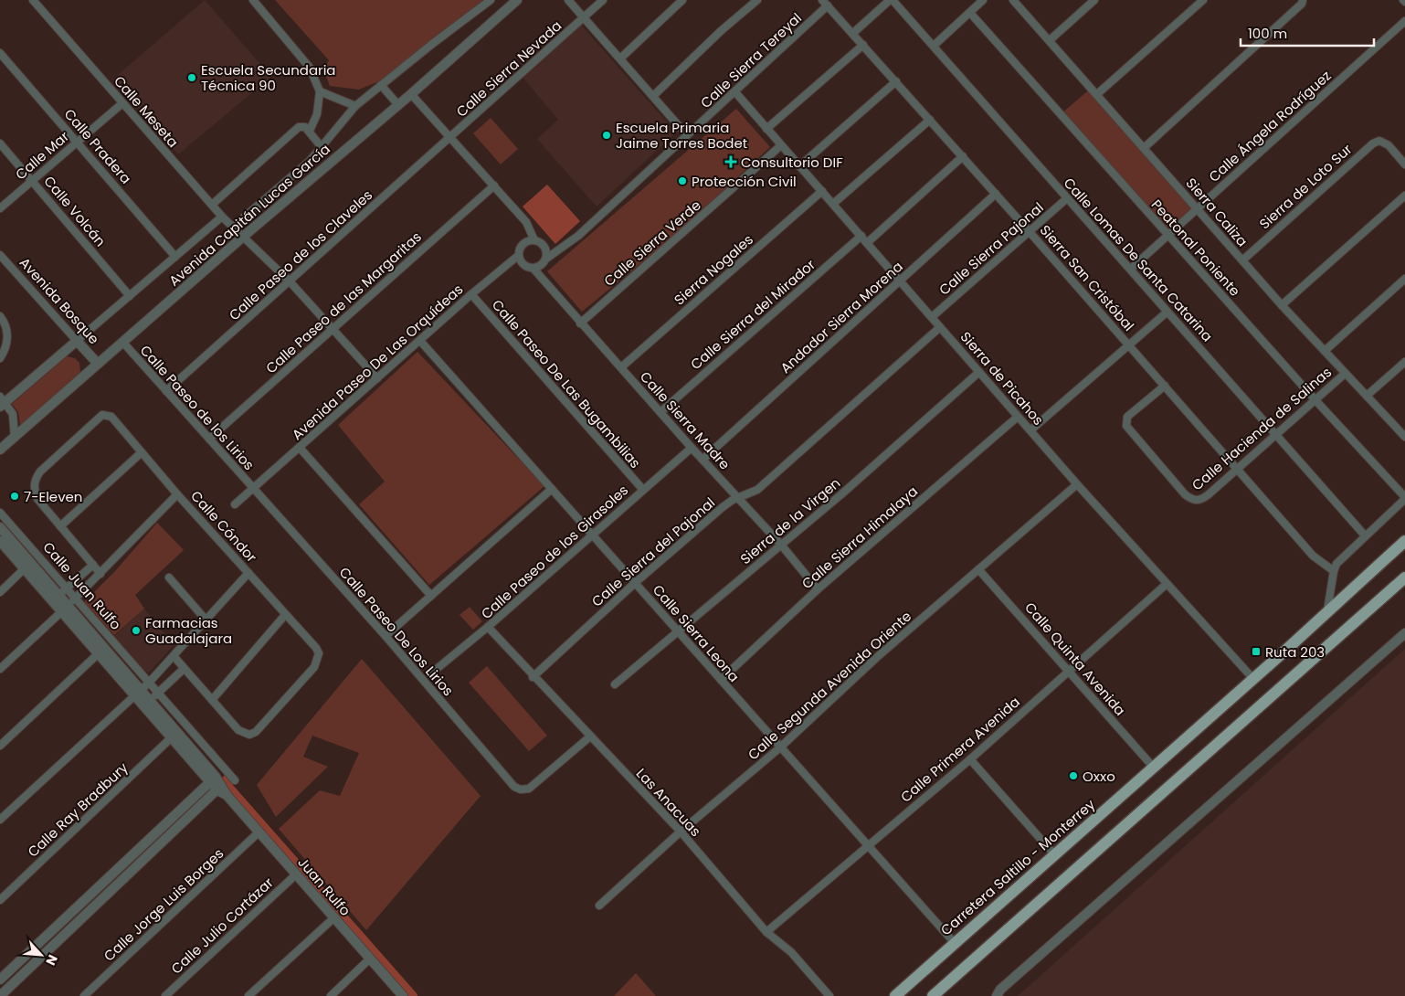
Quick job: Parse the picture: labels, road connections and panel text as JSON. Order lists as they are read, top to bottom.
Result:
{
  "streets": {
    "main road": ["Carretera Saltillo - Monterrey"],
    "street": [
      "Calle Sierra Tereyal",
      "Calle Sierra Nevada",
      "Calle Meseta",
      "Calle Ángela Rodríguez",
      "Calle Pradera",
      "Calle Mar",
      "Sierra de Loto Sur",
      "Calle Volcán",
      "Sierra Caliza",
      "Avenida Capitán Lucas García",
      "Calle Sierra Verde",
      "Peatonal Poniente",
      "Calle Sierra Pajonal",
      "Calle Paseo de los Claveles",
      "Calle Lomas De Santa Catarina",
      "Sierra Nogales",
      "Sierra San Cristóbal",
      "Avenida Bosque",
      "Calle Paseo de las Margaritas",
      "Calle Sierra del Mirador",
      "Andador Sierra Morena",
      "Avenida Paseo De Las Orquídeas",
      "Sierra de Picahos",
      "Calle Paseo De Las Bugambilias",
      "Calle Paseo de los Lirios",
      "Calle Sierra Madre",
      "Calle Hacienda de Salinas",
      "Sierra de la Virgen",
      "Calle Cóndor",
      "Calle Sierra Himalaya",
      "Calle Paseo de los Girasoles",
      "Calle Sierra del Pajonal",
      "Calle Juan Rulfo",
      "Calle Paseo De Los Lirios",
      "Calle Sierra Leona",
      "Calle Quinta Avenida",
      "Calle Segunda Avenida Oriente",
      "Calle Primera Avenida",
      "Las Anacuas",
      "Calle Ray Bradbury",
      "Juan Rulfo",
      "Calle Jorge Luis Borges",
      "Calle Julio Cortázar"
    ]
  },
  "crossings": [
    ["Calle Sierra Tereyal", "Sierra San Cristóbal"],
    ["Calle Sierra Tereyal", "Avenida Paseo De Las Orquídeas"],
    ["Calle Sierra Tereyal", "Sierra de Picahos"],
    ["Calle Sierra Tereyal", "Calle Sierra Madre"],
    ["Calle Sierra Nevada", "Calle Paseo de los Claveles"],
    ["Calle Meseta", "Calle Mar"],
    ["Calle Meseta", "Avenida Capitán Lucas García"],
    ["Calle Meseta", "Calle Paseo de los Claveles"],
    ["Calle Meseta", "Calle Paseo de las Margaritas"],
    ["Calle Meseta", "Avenida Paseo De Las Orquídeas"],
    ["Calle Ángela Rodríguez", "Sierra Caliza"],
    ["Calle Ángela Rodríguez", "Peatonal Poniente"],
    ["Calle Ángela Rodríguez", "Calle Lomas De Santa Catarina"],
    ["Calle Pradera", "Calle Mar"],
    ["Calle Mar", "Calle Volcán"],
    ["Sierra de Loto Sur", "Sierra Caliza"],
    ["Sierra Caliza", "Calle Hacienda de Salinas"],
    ["Avenida Capitán Lucas García", "Avenida Bosque"],
    ["Avenida Capitán Lucas García", "Calle Paseo de los Lirios"],
    ["Calle Sierra Verde", "Sierra de Picahos"],
    ["Calle Sierra Verde", "Calle Sierra Madre"],
    ["Peatonal Poniente", "Calle Hacienda de Salinas"],
    ["Calle Sierra Pajonal", "Calle Lomas De Santa Catarina"],
    ["Calle Sierra Pajonal", "Sierra San Cristóbal"],
    ["Calle Sierra Pajonal", "Sierra de Picahos"],
    ["Calle Paseo de los Claveles", "Calle Paseo de los Lirios"],
    ["Calle Lomas De Santa Catarina", "Calle Hacienda de Salinas"],
    ["Sierra Nogales", "Sierra de Picahos"],
    ["Sierra Nogales", "Calle Sierra Madre"],
    ["Sierra San Cristóbal", "Andador Sierra Morena"],
    ["Sierra San Cristóbal", "Calle Hacienda de Salinas"],
    ["Calle Paseo de las Margaritas", "Calle Paseo de los Lirios"],
    ["Calle Sierra del Mirador", "Sierra de Picahos"],
    ["Calle Sierra del Mirador", "Calle Sierra Madre"],
    ["Andador Sierra Morena", "Sierra de Picahos"],
    ["Andador Sierra Morena", "Calle Sierra Madre"],
    ["Avenida Paseo De Las Orquídeas", "Calle Paseo De Las Bugambilias"],
    ["Avenida Paseo De Las Orquídeas", "Calle Paseo de los Lirios"],
    ["Avenida Paseo De Las Orquídeas", "Calle Sierra Madre"],
    ["Avenida Paseo De Las Orquídeas", "Calle Paseo De Los Lirios"],
    ["Avenida Paseo De Las Orquídeas", "Calle Sierra Leona"],
    ["Sierra de Picahos", "Sierra de la Virgen"],
    ["Sierra de Picahos", "Calle Sierra Himalaya"],
    ["Sierra de Picahos", "Calle Sierra del Pajonal"],
    ["Sierra de Picahos", "Calle Segunda Avenida Oriente"],
    ["Sierra de Picahos", "Calle Primera Avenida"],
    ["Sierra de Picahos", "Carretera Saltillo - Monterrey"],
    ["Calle Paseo De Las Bugambilias", "Calle Paseo de los Girasoles"],
    ["Calle Paseo de los Lirios", "Calle Paseo De Los Lirios"],
    ["Calle Sierra Madre", "Sierra de la Virgen"],
    ["Calle Sierra Madre", "Calle Sierra Himalaya"],
    ["Calle Sierra Madre", "Calle Paseo de los Girasoles"],
    ["Calle Sierra Madre", "Calle Sierra del Pajonal"],
    ["Sierra de la Virgen", "Calle Sierra Leona"],
    ["Calle Sierra Himalaya", "Calle Sierra Leona"],
    ["Calle Paseo de los Girasoles", "Calle Sierra Leona"],
    ["Calle Paseo de los Girasoles", "Las Anacuas"],
    ["Calle Sierra del Pajonal", "Calle Sierra Leona"],
    ["Calle Sierra del Pajonal", "Las Anacuas"],
    ["Calle Juan Rulfo", "Calle Ray Bradbury"],
    ["Calle Juan Rulfo", "Juan Rulfo"],
    ["Calle Paseo De Los Lirios", "Las Anacuas"],
    ["Calle Sierra Leona", "Calle Segunda Avenida Oriente"],
    ["Calle Sierra Leona", "Calle Primera Avenida"],
    ["Calle Sierra Leona", "Carretera Saltillo - Monterrey"],
    ["Calle Quinta Avenida", "Calle Segunda Avenida Oriente"],
    ["Calle Quinta Avenida", "Calle Primera Avenida"],
    ["Calle Quinta Avenida", "Carretera Saltillo - Monterrey"],
    ["Calle Segunda Avenida Oriente", "Las Anacuas"],
    ["Calle Primera Avenida", "Las Anacuas"],
    ["Juan Rulfo", "Calle Jorge Luis Borges"],
    ["Juan Rulfo", "Calle Julio Cortázar"]
  ],
  "places": {
    "other": [
      "Escuela Secundaria Técnica 90",
      "Escuela Primaria Jaime Torres Bodet",
      "Protección Civil",
      "7-Eleven",
      "Farmacias Guadalajara",
      "Oxxo"
    ],
    "health": ["Consultorio DIF"],
    "transit": ["Ruta 203"]
  },
  "scale_bar": "100 m",
  "north": "bottom right"
}
